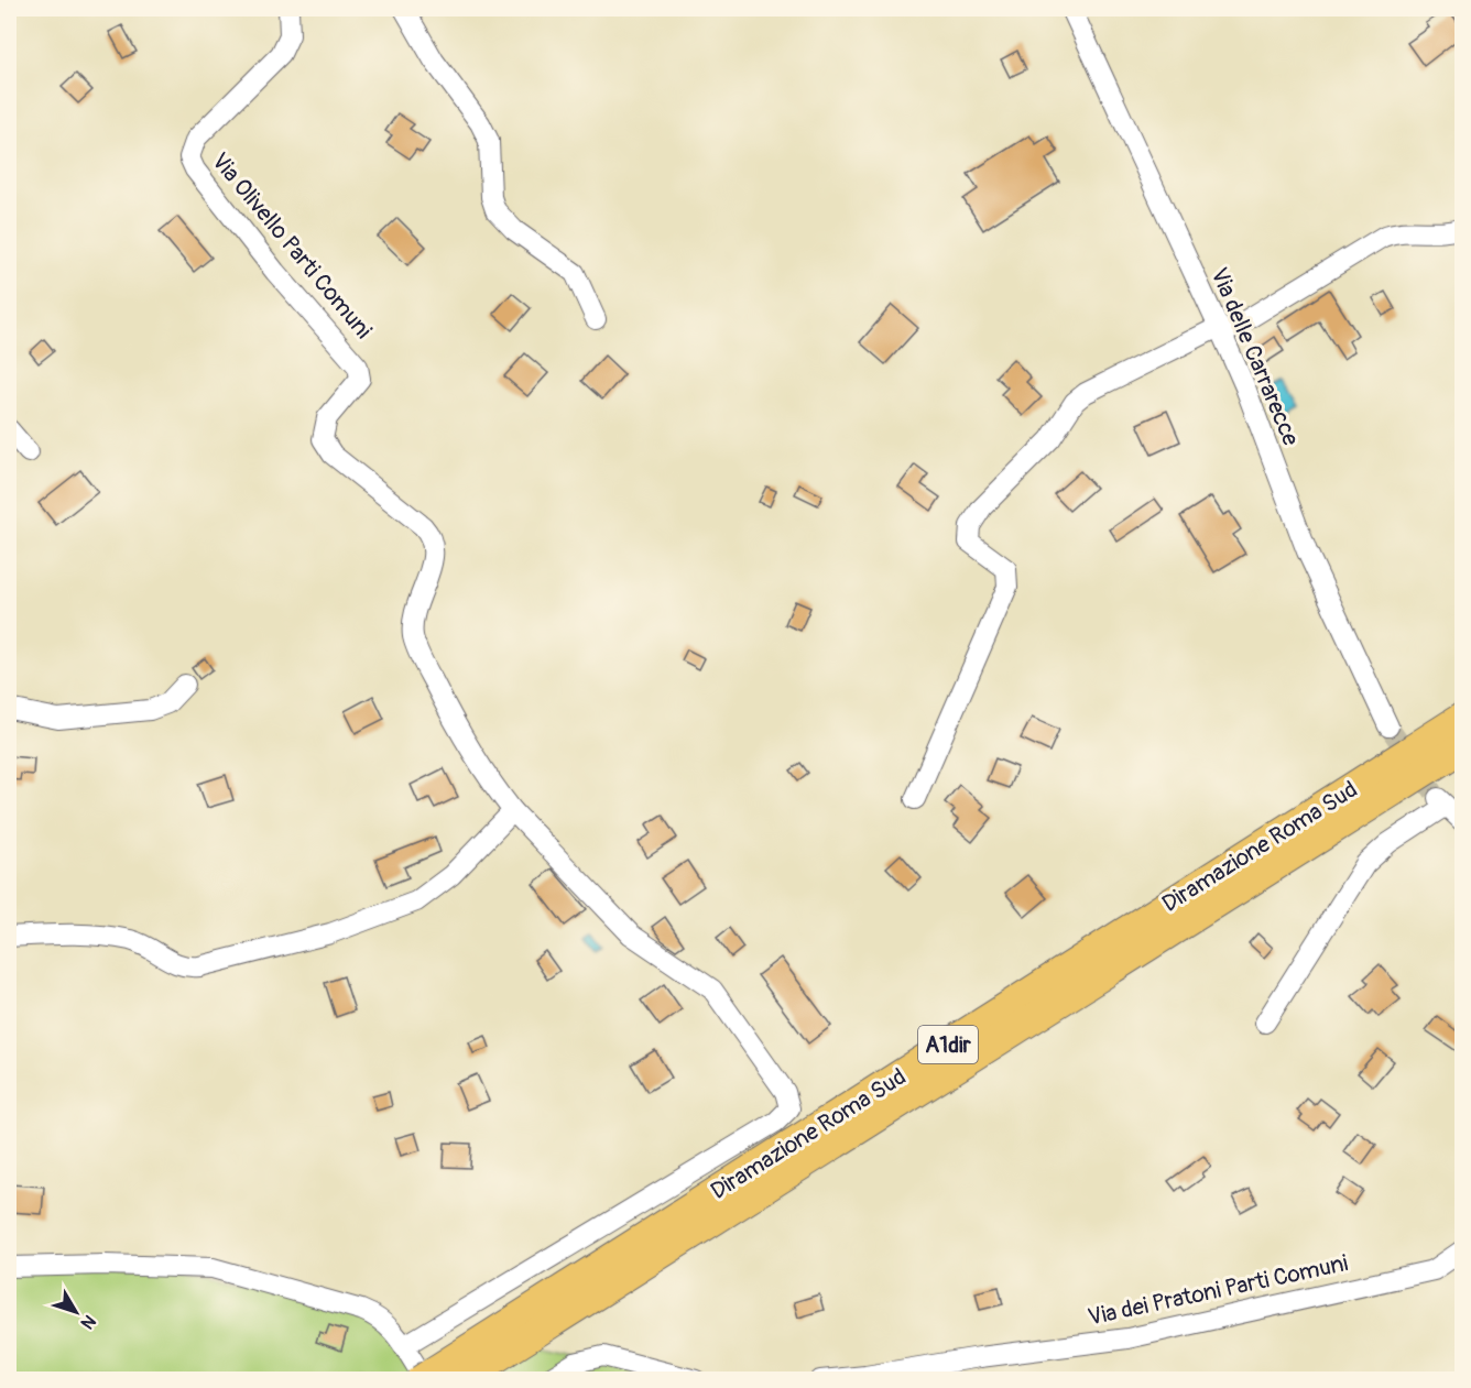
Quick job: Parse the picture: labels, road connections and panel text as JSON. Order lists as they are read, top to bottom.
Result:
{
  "streets": {
    "highway": ["Diramazione Roma Sud", "A1dir"],
    "street": ["Via Olivello Parti Comuni", "Via delle Carrarecce", "Via dei Pratoni Parti Comuni"]
  },
  "north": "bottom right"
}
